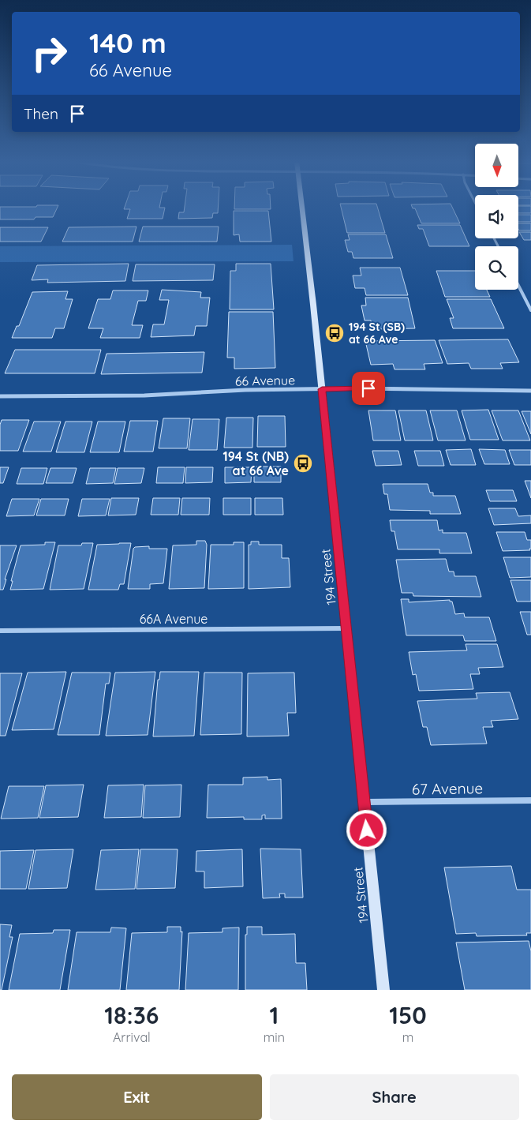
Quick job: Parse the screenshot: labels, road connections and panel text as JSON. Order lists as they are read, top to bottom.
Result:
{
  "streets": {
    "street": [
      "66 Avenue",
      "194 Street",
      "66A Avenue",
      "67 Avenue"
    ]
  },
  "crossings": [
    ["66 Avenue", "194 Street"],
    ["194 Street", "66A Avenue"],
    ["194 Street", "67 Avenue"]
  ],
  "places": {
    "bus stop": ["194 St (SB) at 66 Ave", "194 St (NB) at 66 Ave"]
  },
  "north": "bottom",
  "page": {
    "turn": ["140 m", "66 Avenue"],
    "then": "Then",
    "eta": [
      "18:36",
      "Arrival",
      "1",
      "min",
      "150",
      "m"
    ],
    "buttons": ["Exit", "Share"]
  }
}
